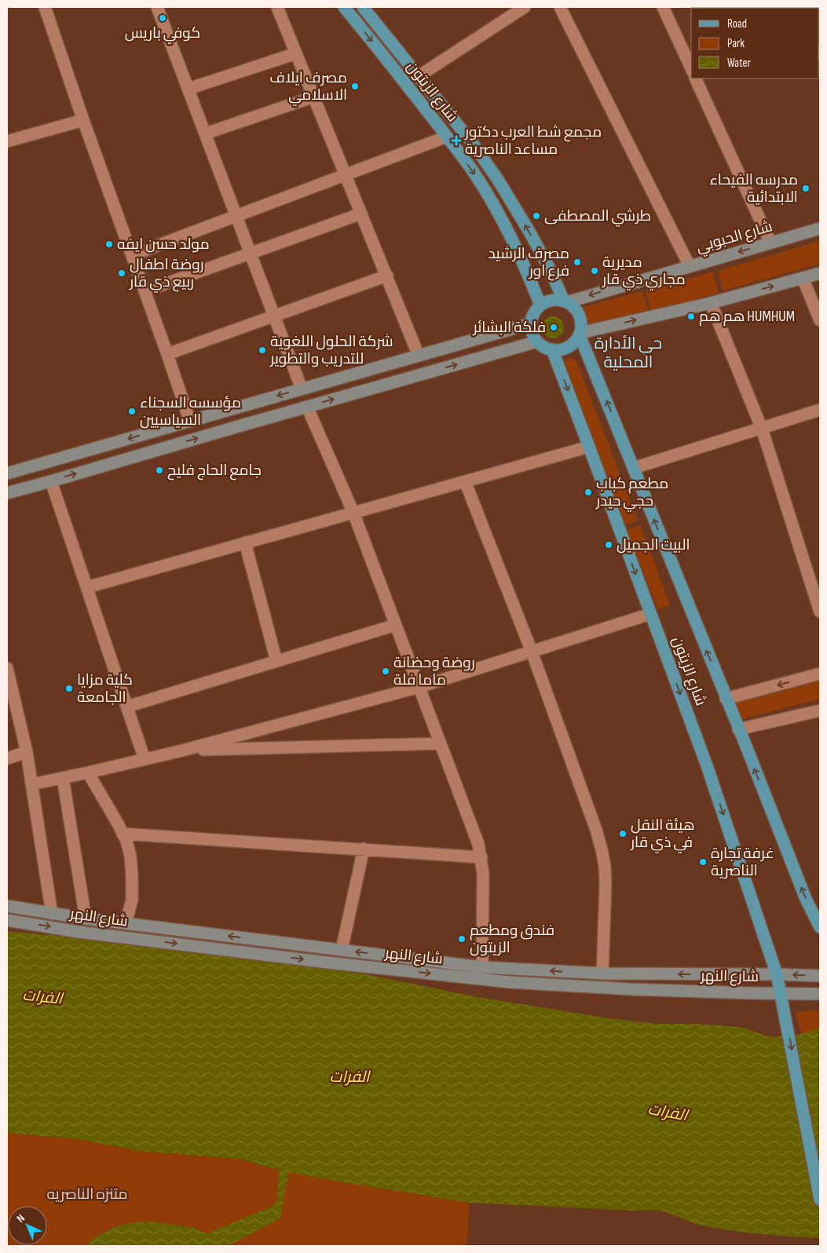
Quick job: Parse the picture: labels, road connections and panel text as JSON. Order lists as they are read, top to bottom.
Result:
{
  "streets": {
    "main road": ["شارع الزيتون", "شارع الحبوبي", "شارع النهر"]
  },
  "crossings": [
    ["شارع الزيتون", "شارع الحبوبي"],
    ["شارع الزيتون", "شارع النهر"]
  ],
  "districts": ["حي الأدارة المحلية"],
  "water": ["الفرات"],
  "parks": ["متنزه الناصريه"],
  "places": {
    "other": [
      "كوفي باريس",
      "مصرف ايلاف الاسلامي",
      "مدرسه الفيحاء الابتدائية",
      "طرشي المصطفى",
      "مولد حسن ايفه",
      "مصرف الرشيد فرع اور",
      "مديرية مجاري ذي قار",
      "روضة اطفال ربيع ذي قار",
      "هم هم HUMHUM",
      "فلكة البشائر",
      "شركة الحلول اللغوية للتدريب والتطوير",
      "مؤسسه السجناء السياسيين",
      "جامع الحاج فليح",
      "مطعم كباب حجي حيدر",
      "البيت الجميل",
      "روضة وحضانة ماما فلة",
      "كلية مزايا الجامعة",
      "هيئة النقل في ذي قار",
      "غرفة تجارة الناصرية",
      "فندق ومطعم الزيتون"
    ],
    "health": ["مجمع شط العرب دكتور مساعد الناصرية"]
  },
  "legend": ["Road", "Park", "Water"],
  "north": "top left"
}
